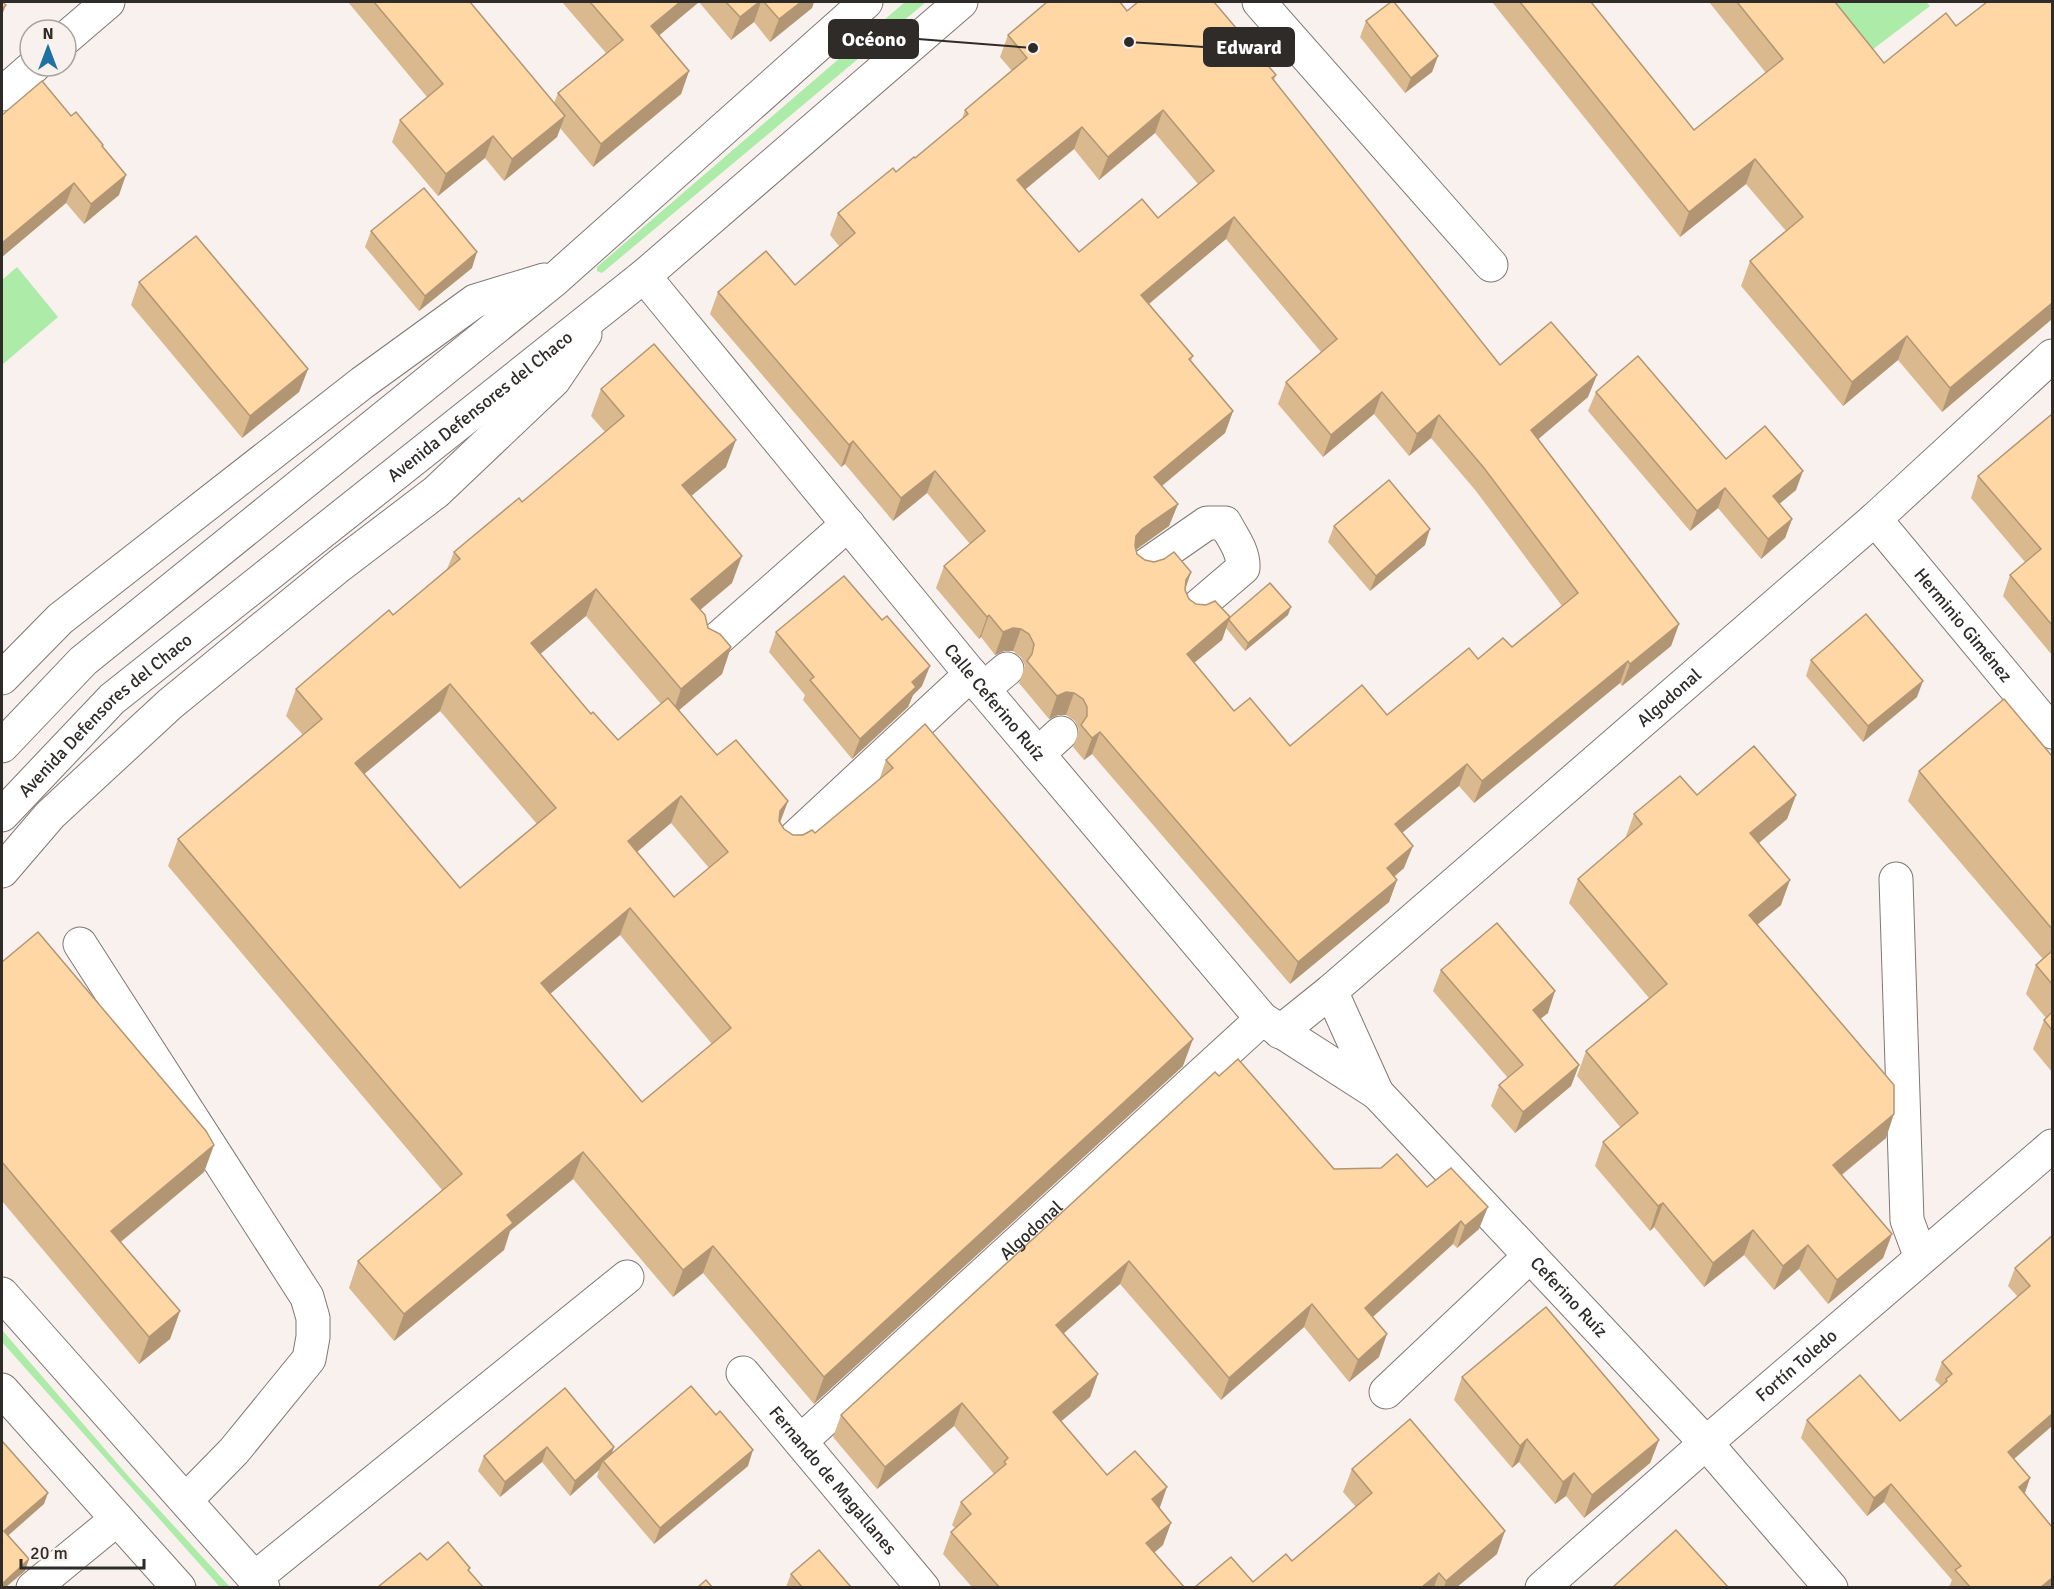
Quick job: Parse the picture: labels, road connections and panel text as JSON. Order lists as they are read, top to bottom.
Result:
{
  "streets": {
    "main road": [
      "Avenida Defensores del Chaco",
      "Herminio Giménez",
      "Algodonal",
      "Calle Ceferino Ruíz",
      "Ceferino Ruíz",
      "Fortín Toledo",
      "Fernando de Magallanes"
    ]
  },
  "crossings": [
    ["Avenida Defensores del Chaco", "Calle Ceferino Ruíz"],
    ["Herminio Giménez", "Algodonal"],
    ["Algodonal", "Calle Ceferino Ruíz"],
    ["Algodonal", "Ceferino Ruíz"],
    ["Algodonal", "Fernando de Magallanes"],
    ["Calle Ceferino Ruíz", "Ceferino Ruíz"],
    ["Ceferino Ruíz", "Fortín Toledo"]
  ],
  "places": ["Edward", "Océono"],
  "scale_bar": "20 m",
  "north": "top"
}
